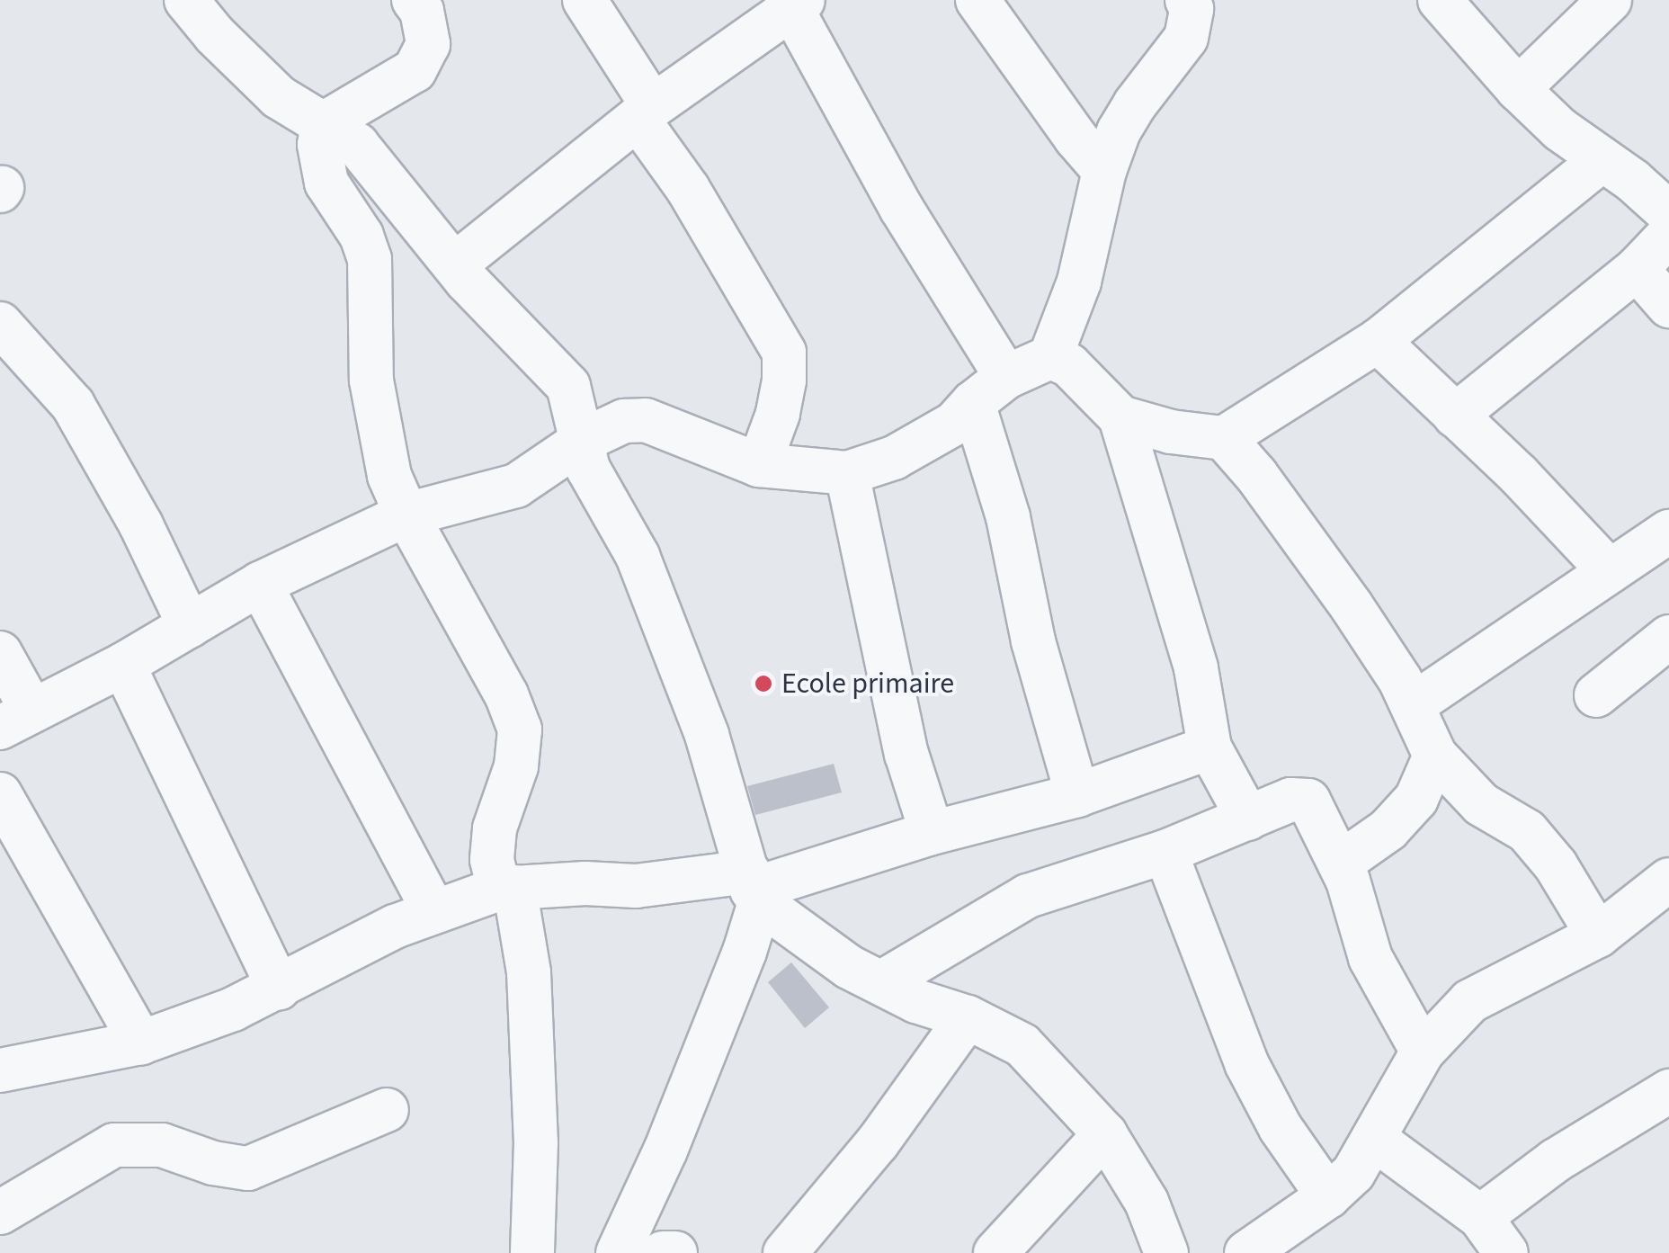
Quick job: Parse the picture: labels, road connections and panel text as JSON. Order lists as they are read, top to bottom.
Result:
{
  "places": ["Ecole primaire"]
}
